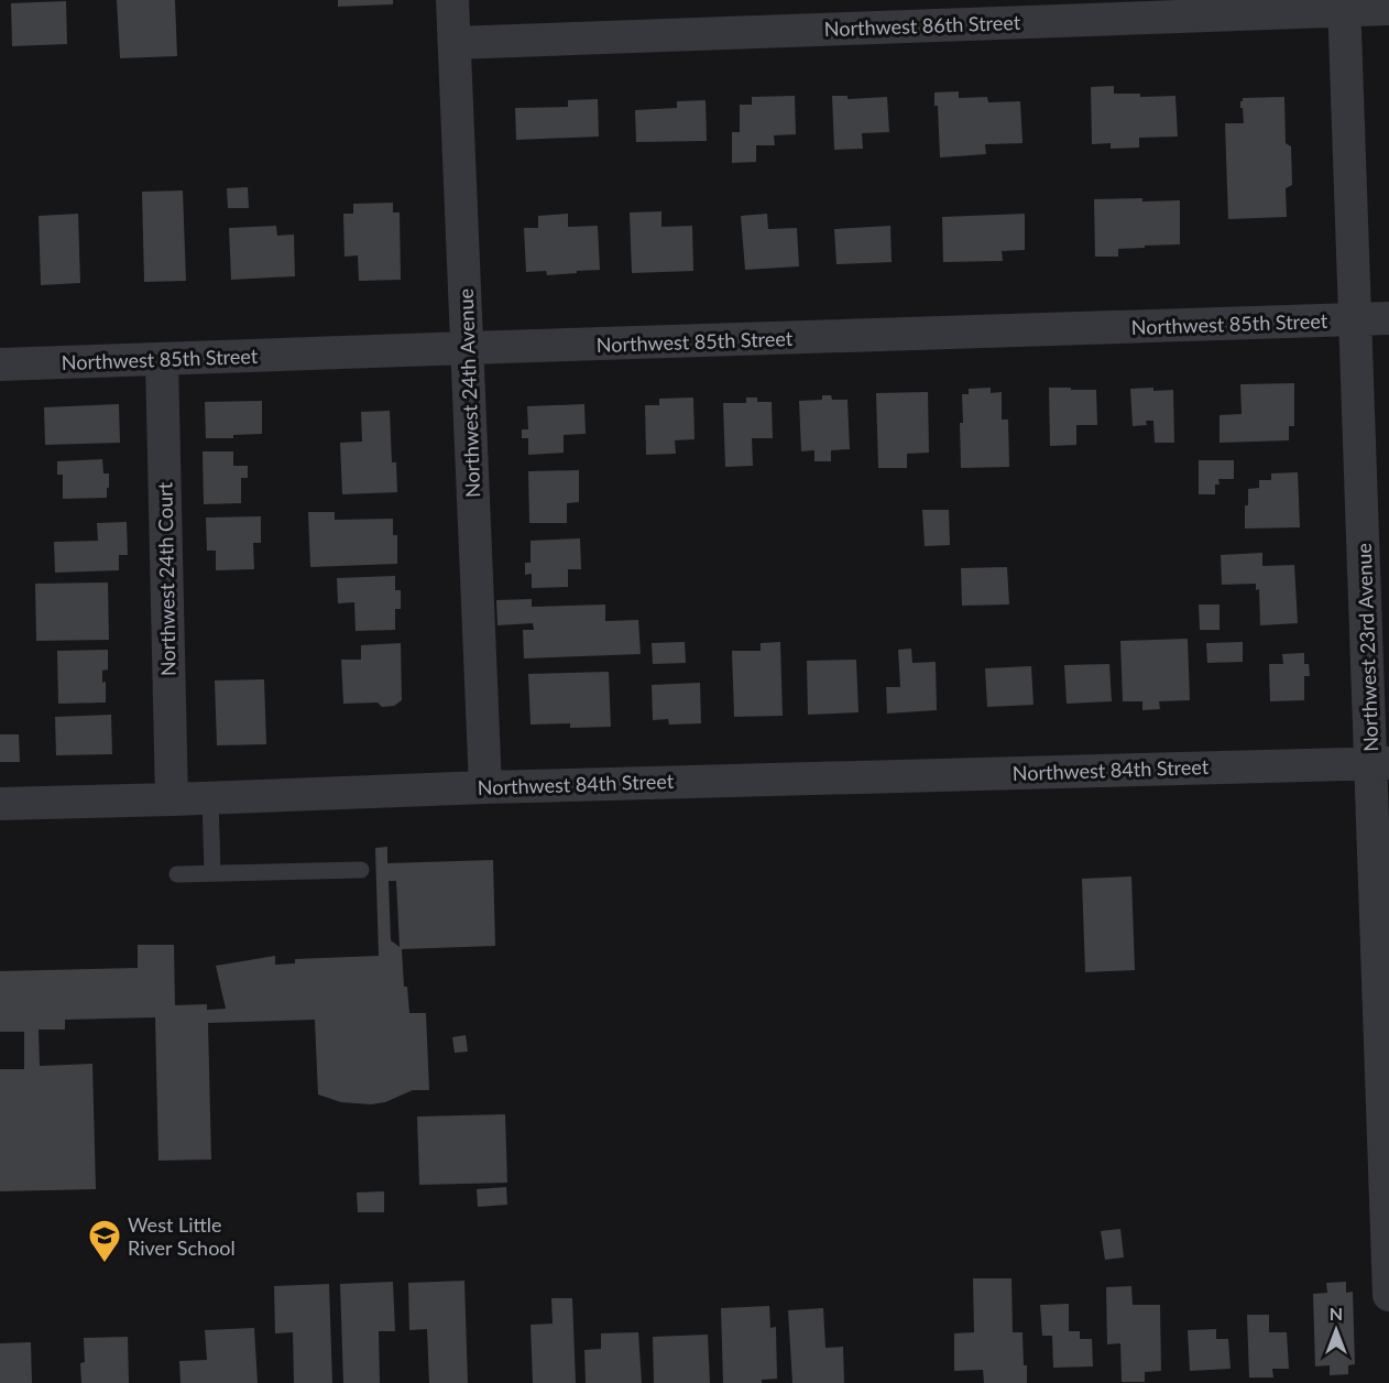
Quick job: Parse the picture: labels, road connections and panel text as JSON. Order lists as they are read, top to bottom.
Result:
{
  "streets": {
    "street": [
      "Northwest 86th Street",
      "Northwest 85th Street",
      "Northwest 24th Avenue",
      "Northwest 24th Court",
      "Northwest 23rd Avenue",
      "Northwest 84th Street"
    ]
  },
  "crossings": [
    ["Northwest 86th Street", "Northwest 24th Avenue"],
    ["Northwest 86th Street", "Northwest 23rd Avenue"],
    ["Northwest 85th Street", "Northwest 24th Avenue"],
    ["Northwest 85th Street", "Northwest 24th Court"],
    ["Northwest 85th Street", "Northwest 23rd Avenue"],
    ["Northwest 24th Avenue", "Northwest 84th Street"],
    ["Northwest 24th Court", "Northwest 84th Street"],
    ["Northwest 23rd Avenue", "Northwest 84th Street"]
  ],
  "places": {
    "school or university": ["West Little River School"]
  },
  "north": "top"
}
